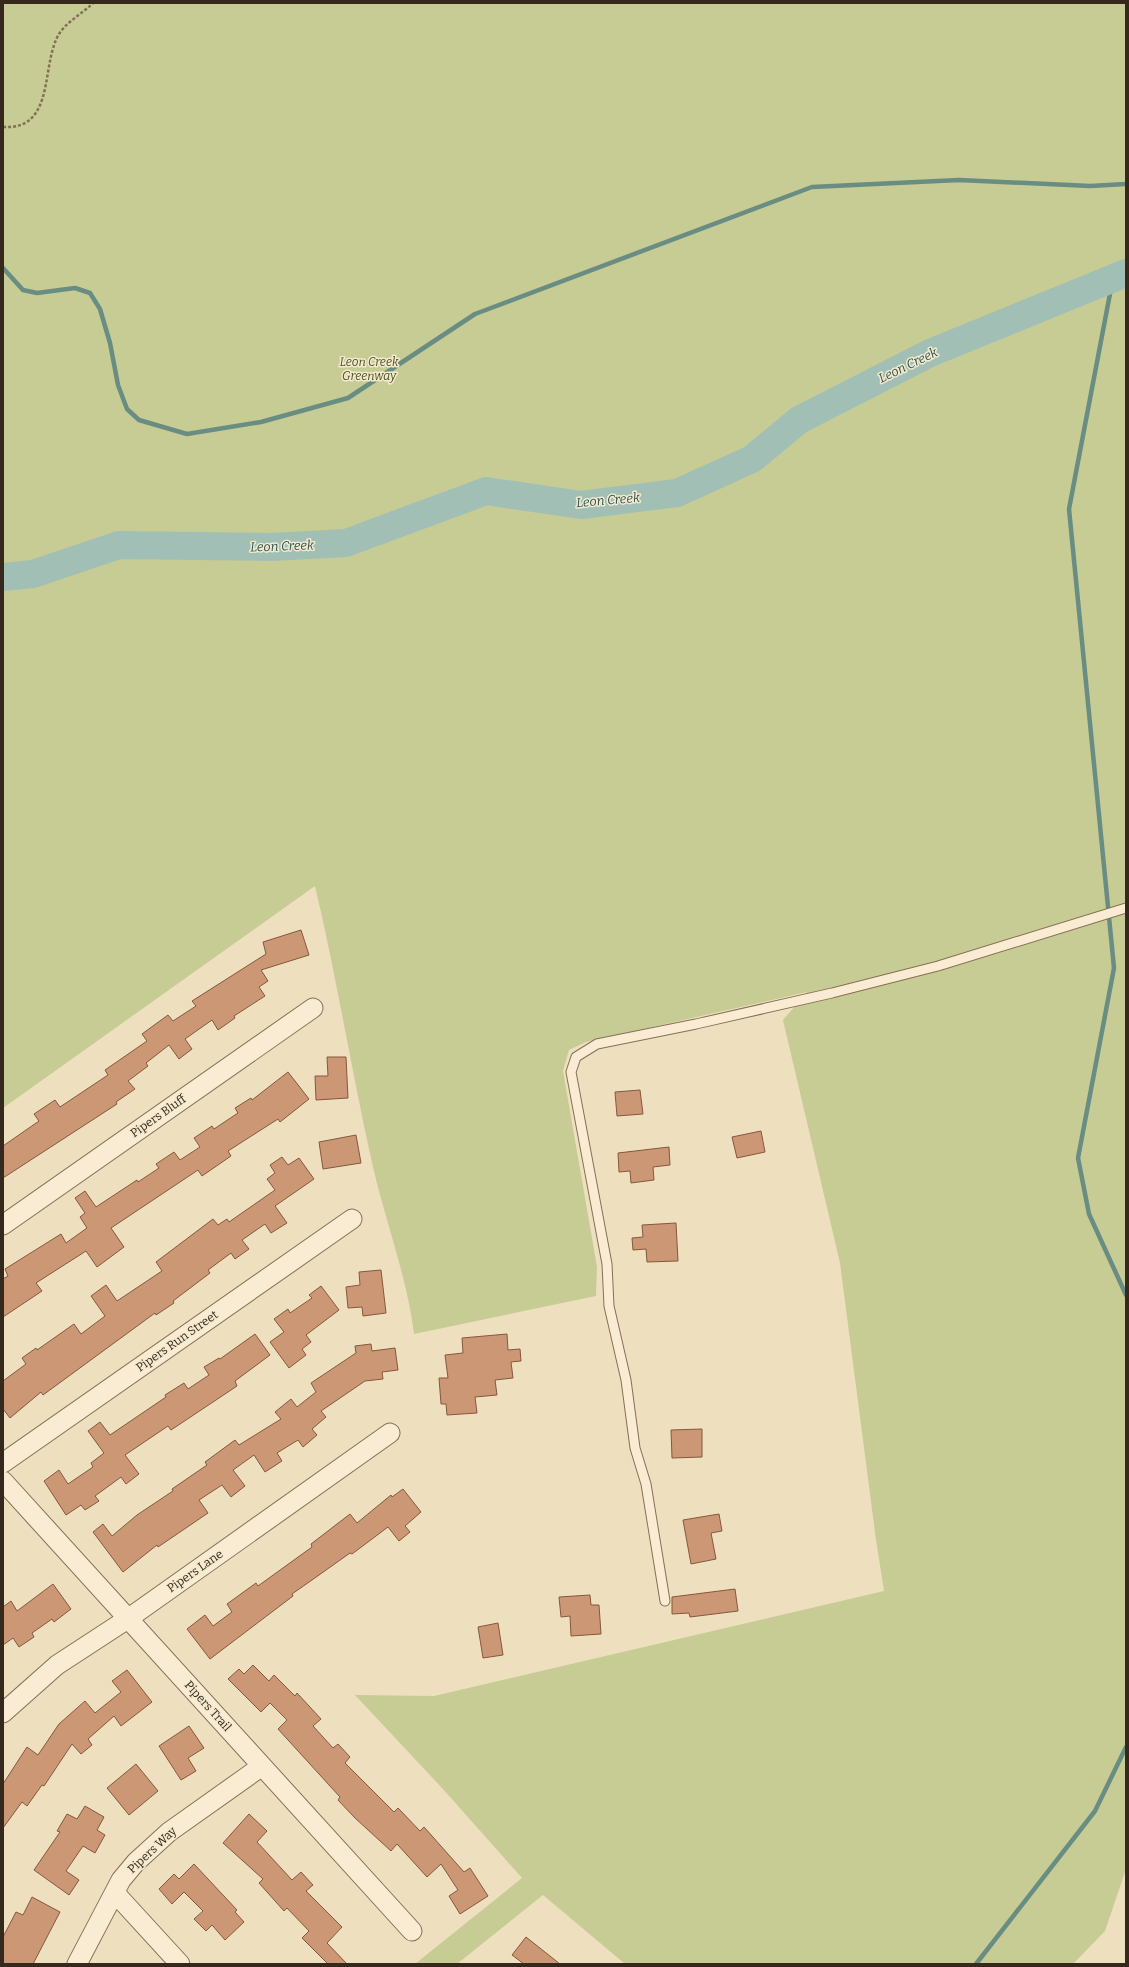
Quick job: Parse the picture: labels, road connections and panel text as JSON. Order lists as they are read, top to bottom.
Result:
{
  "streets": {
    "street": [
      "Pipers Bluff",
      "Pipers Run Street",
      "Pipers Lane",
      "Pipers Trail",
      "Pipers Way"
    ]
  },
  "crossings": [
    ["Pipers Lane", "Pipers Trail"],
    ["Pipers Trail", "Pipers Way"]
  ],
  "water": ["Leon Creek"],
  "parks": ["Leon Creek Greenway"]
}
